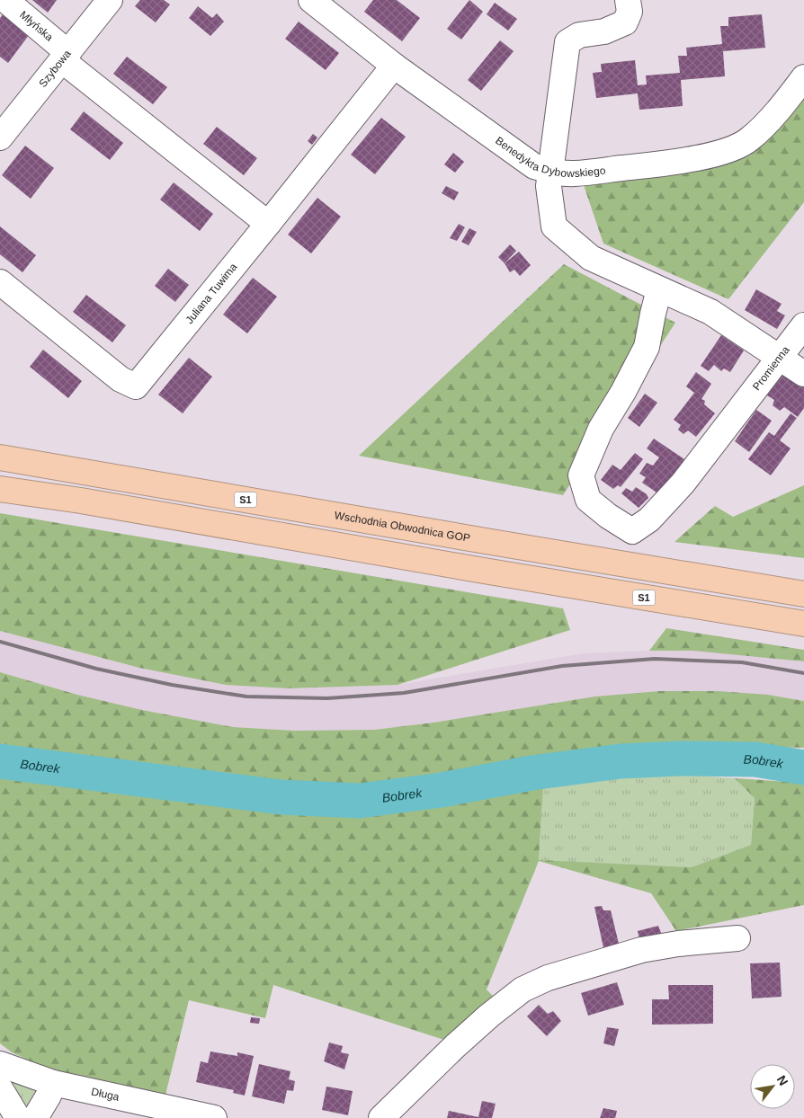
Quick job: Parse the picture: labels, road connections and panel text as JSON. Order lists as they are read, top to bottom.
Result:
{
  "streets": {
    "highway": ["S1", "Wschodnia Obwodnica GOP"],
    "street": [
      "Młyńska",
      "Szybowa",
      "Benedykta Dybowskiego",
      "Juliana Tuwima",
      "Promienna",
      "Długa"
    ]
  },
  "crossings": [
    ["Młyńska", "Szybowa"],
    ["Młyńska", "Juliana Tuwima"],
    ["Benedykta Dybowskiego", "Juliana Tuwima"]
  ],
  "water": ["Bobrek"],
  "north": "top right"
}
